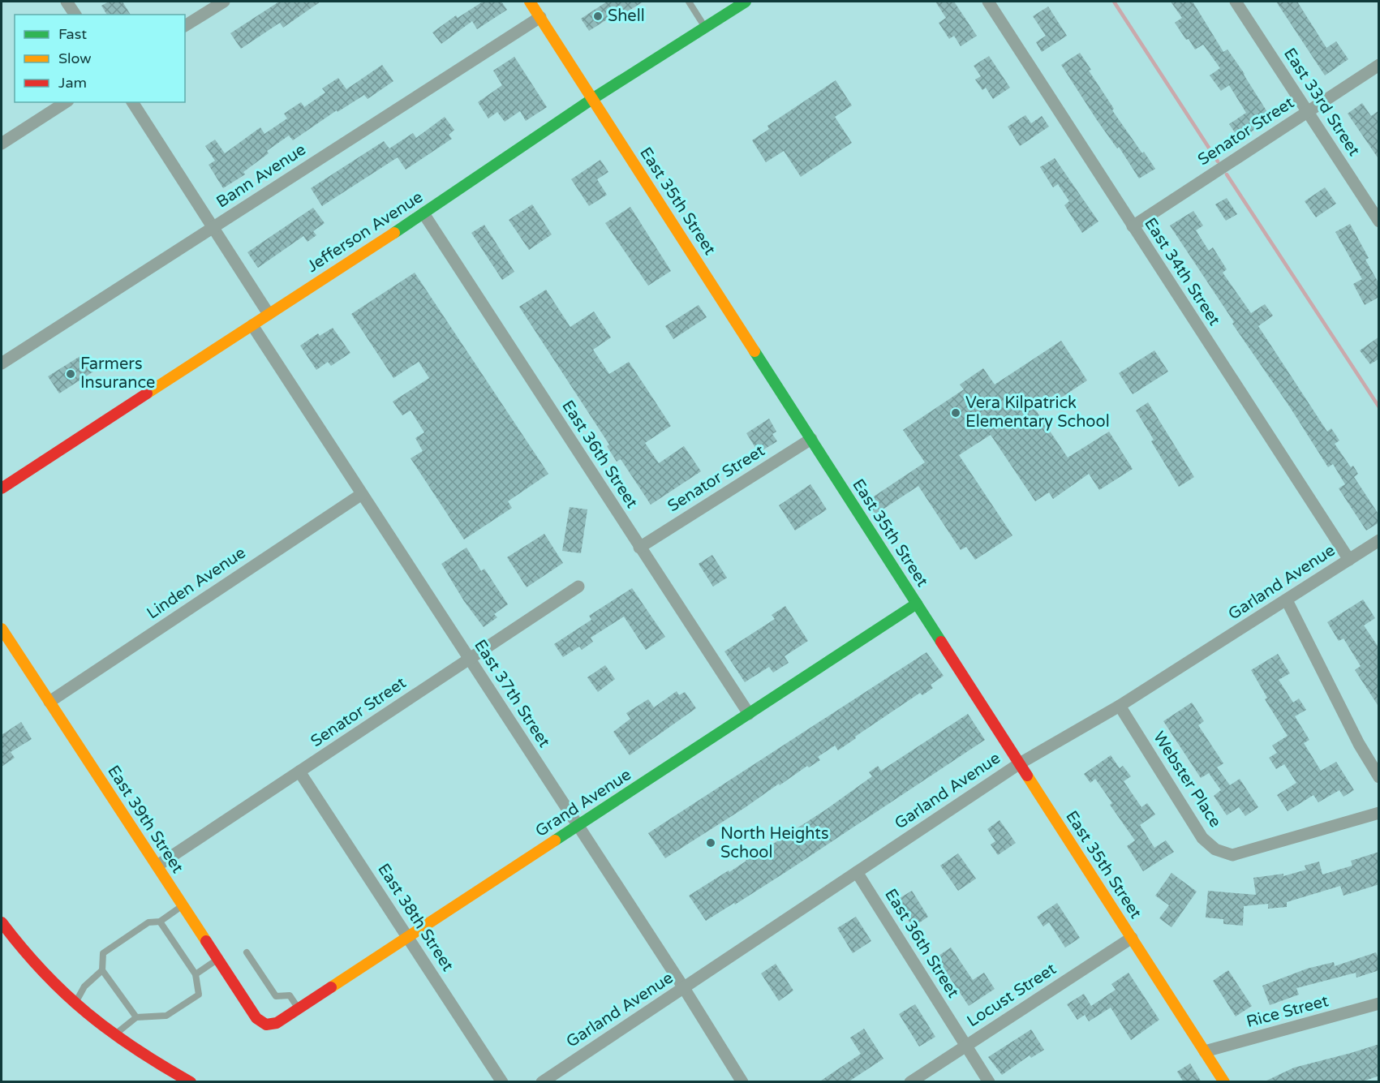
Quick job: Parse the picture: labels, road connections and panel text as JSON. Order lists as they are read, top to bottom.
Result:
{
  "streets": {
    "street": [
      "East 33rd Street",
      "Senator Street",
      "Bann Avenue",
      "East 35th Street",
      "Jefferson Avenue",
      "East 34th Street",
      "East 36th Street",
      "Garland Avenue",
      "Linden Avenue",
      "East 37th Street",
      "Webster Place",
      "Grand Avenue",
      "East 39th Street",
      "East 38th Street",
      "Locust Street",
      "Rice Street"
    ]
  },
  "crossings": [
    ["East 33rd Street", "Senator Street"],
    ["Senator Street", "East 35th Street"],
    ["Senator Street", "East 34th Street"],
    ["Senator Street", "East 36th Street"],
    ["Senator Street", "East 37th Street"],
    ["Senator Street", "East 39th Street"],
    ["Senator Street", "East 38th Street"],
    ["Bann Avenue", "East 35th Street"],
    ["East 35th Street", "Jefferson Avenue"],
    ["East 35th Street", "Garland Avenue"],
    ["East 35th Street", "Grand Avenue"],
    ["East 35th Street", "Locust Street"],
    ["East 35th Street", "Rice Street"],
    ["Jefferson Avenue", "East 36th Street"],
    ["Jefferson Avenue", "East 37th Street"],
    ["East 34th Street", "Garland Avenue"],
    ["East 36th Street", "Garland Avenue"],
    ["East 36th Street", "Grand Avenue"],
    ["East 36th Street", "Locust Street"],
    ["Garland Avenue", "East 37th Street"],
    ["Garland Avenue", "Webster Place"],
    ["Linden Avenue", "East 37th Street"],
    ["Linden Avenue", "East 39th Street"],
    ["East 37th Street", "Grand Avenue"],
    ["Grand Avenue", "East 39th Street"],
    ["Grand Avenue", "East 38th Street"]
  ],
  "places": [
    "Shell",
    "Farmers Insurance",
    "Vera Kilpatrick Elementary School",
    "North Heights School"
  ],
  "legend": ["Fast", "Slow", "Jam"]
}
